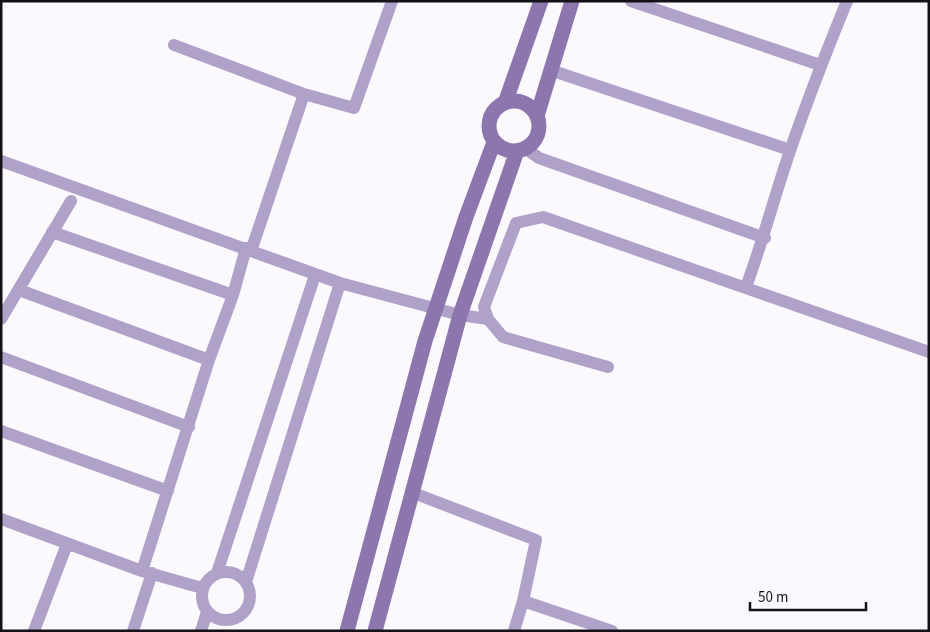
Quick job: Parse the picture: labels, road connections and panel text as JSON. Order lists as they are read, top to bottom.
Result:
{
  "scale_bar": "50 m"
}
